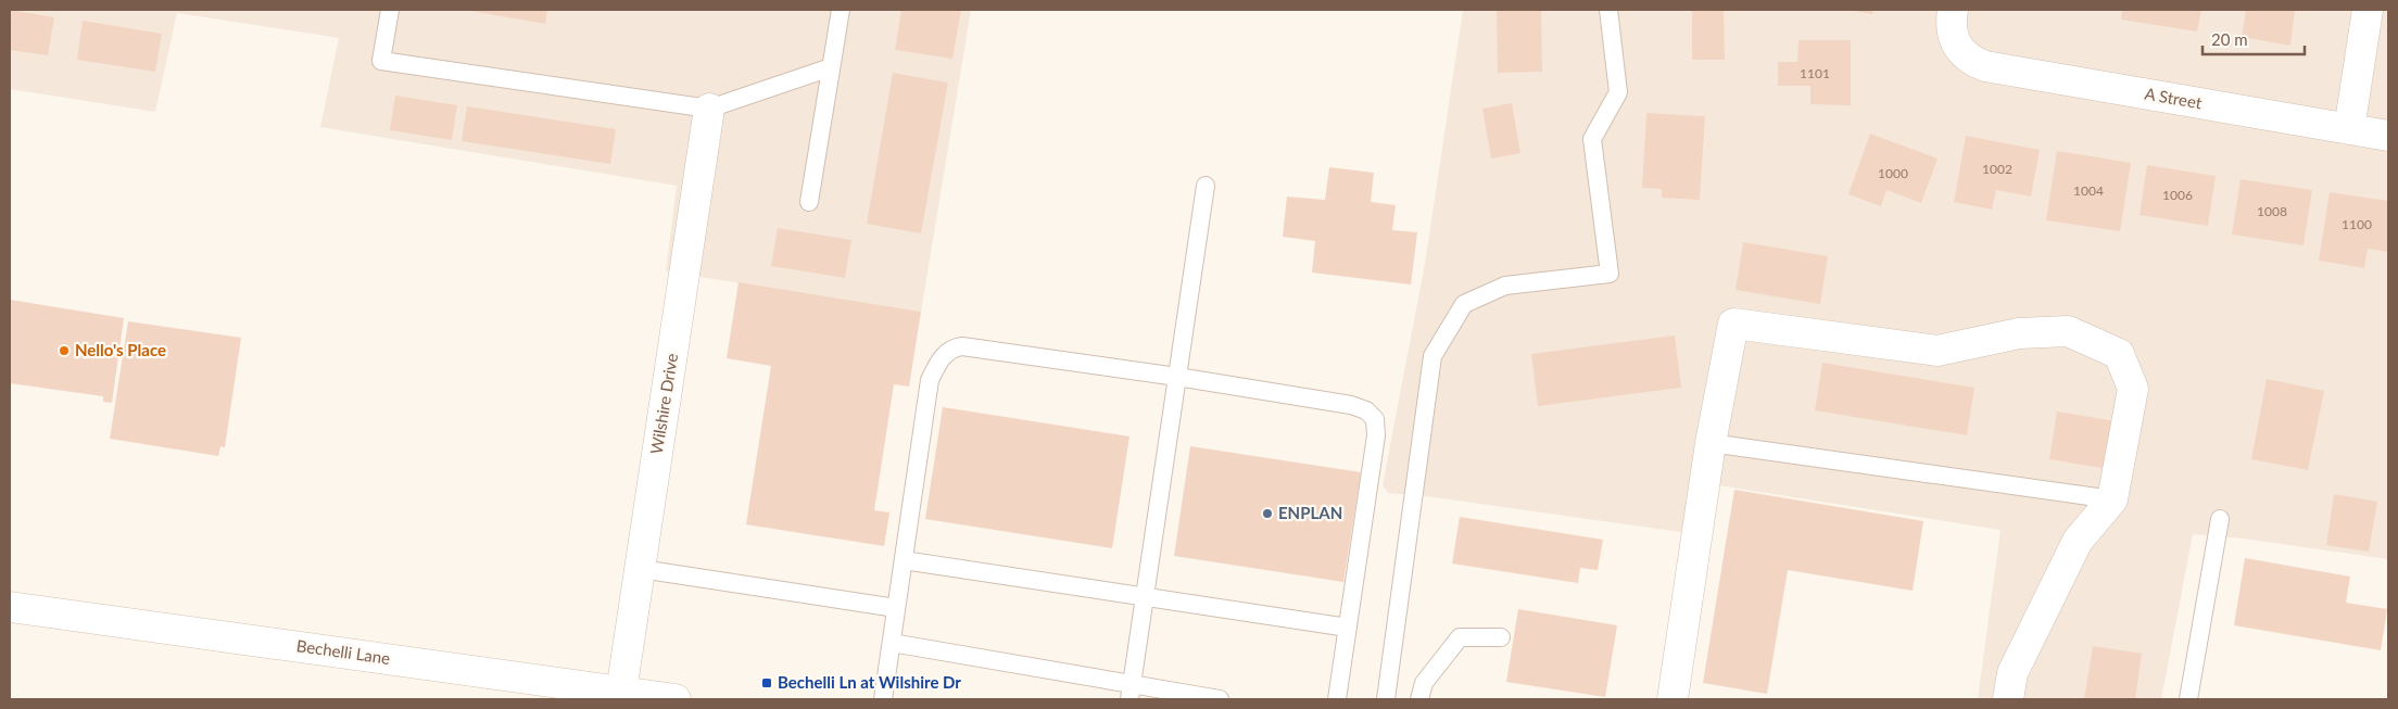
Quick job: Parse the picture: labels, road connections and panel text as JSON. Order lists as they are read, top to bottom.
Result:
{
  "streets": {
    "street": ["A Street", "Wilshire Drive", "Bechelli Lane"]
  },
  "crossings": [
    ["Wilshire Drive", "Bechelli Lane"]
  ],
  "places": {
    "other": ["Nello's Place", "ENPLAN"],
    "transit": ["Bechelli Ln at Wilshire Dr"]
  },
  "house_numbers": [
    "1101",
    "1002",
    "1000",
    "1004",
    "1006",
    "1008",
    "1100"
  ],
  "scale_bar": "20 m"
}
